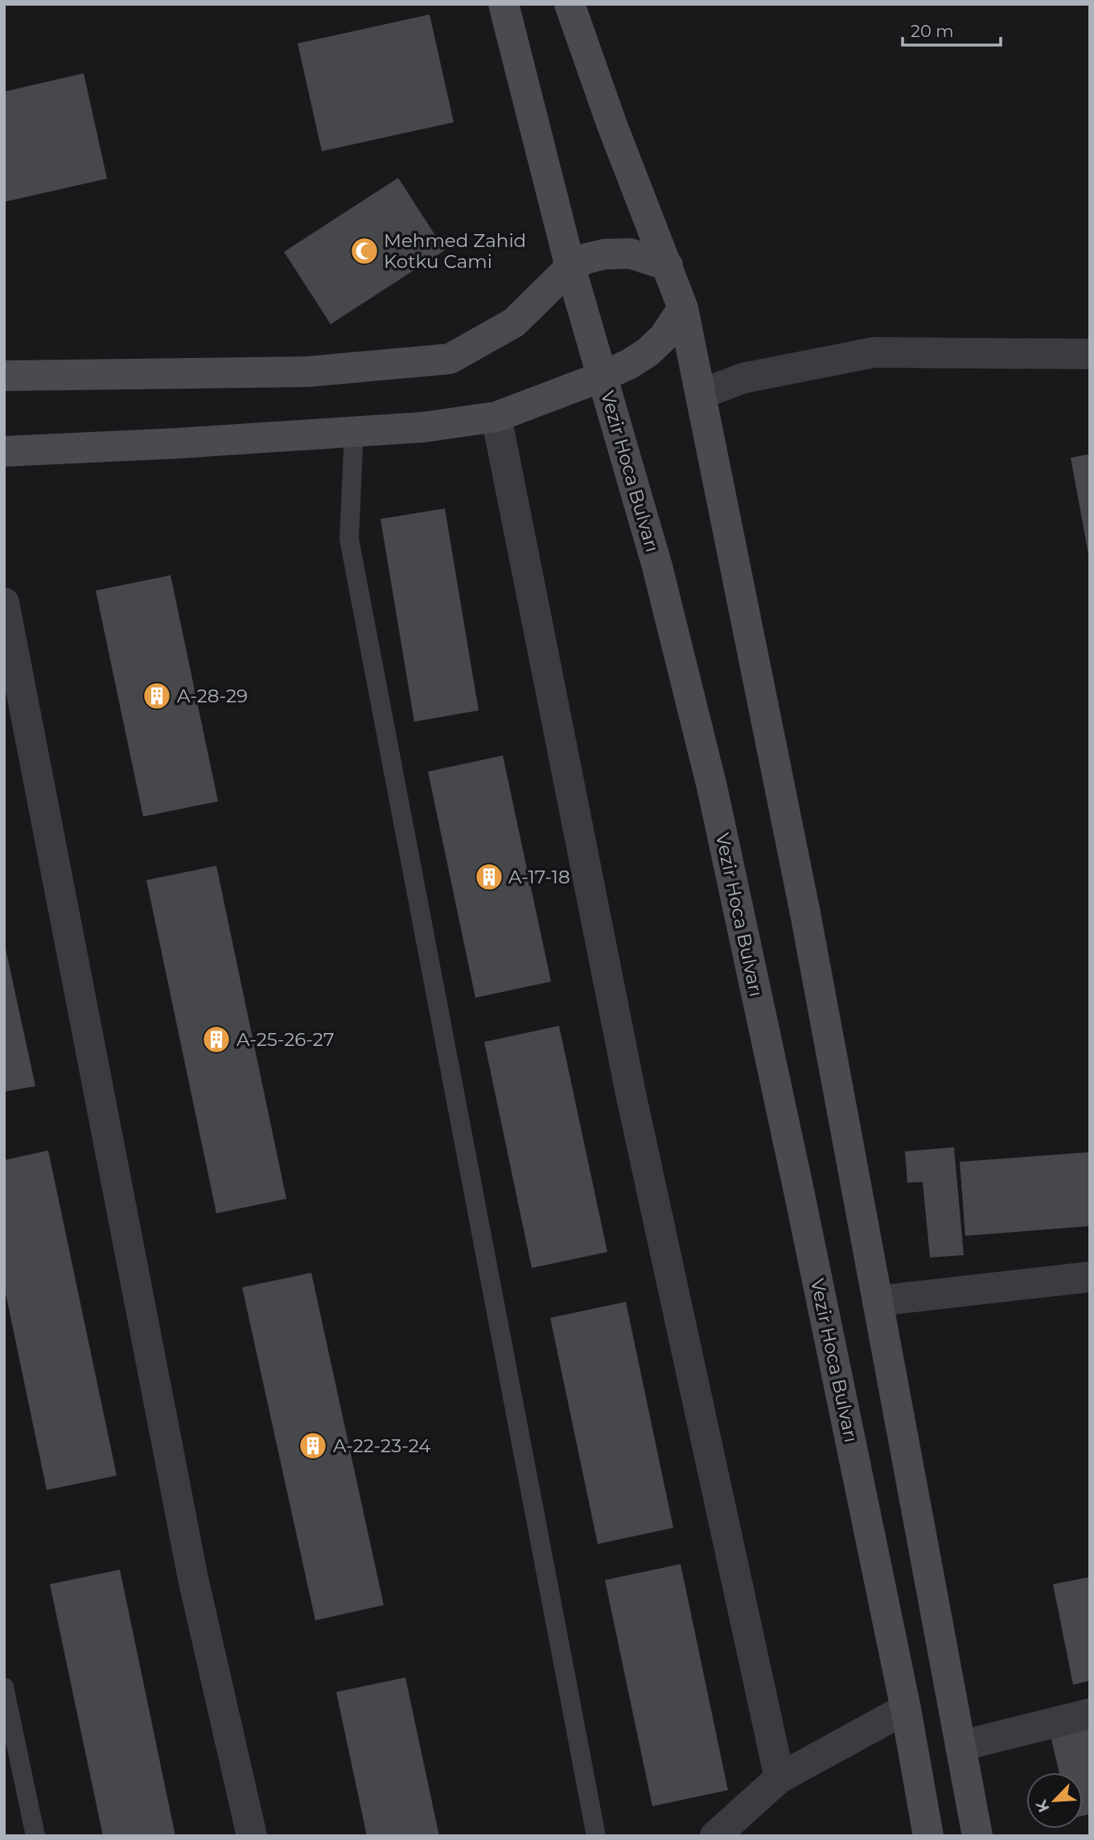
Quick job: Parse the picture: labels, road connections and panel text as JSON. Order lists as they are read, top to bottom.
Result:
{
  "streets": {
    "main road": ["Vezir Hoca Bulvarı"]
  },
  "places": {
    "mosque": ["Mehmed Zahid Kotku Cami"],
    "building": [
      "A-28-29",
      "A-17-18",
      "A-25-26-27",
      "A-22-23-24"
    ]
  },
  "scale_bar": "20 m",
  "north": "bottom left"
}
